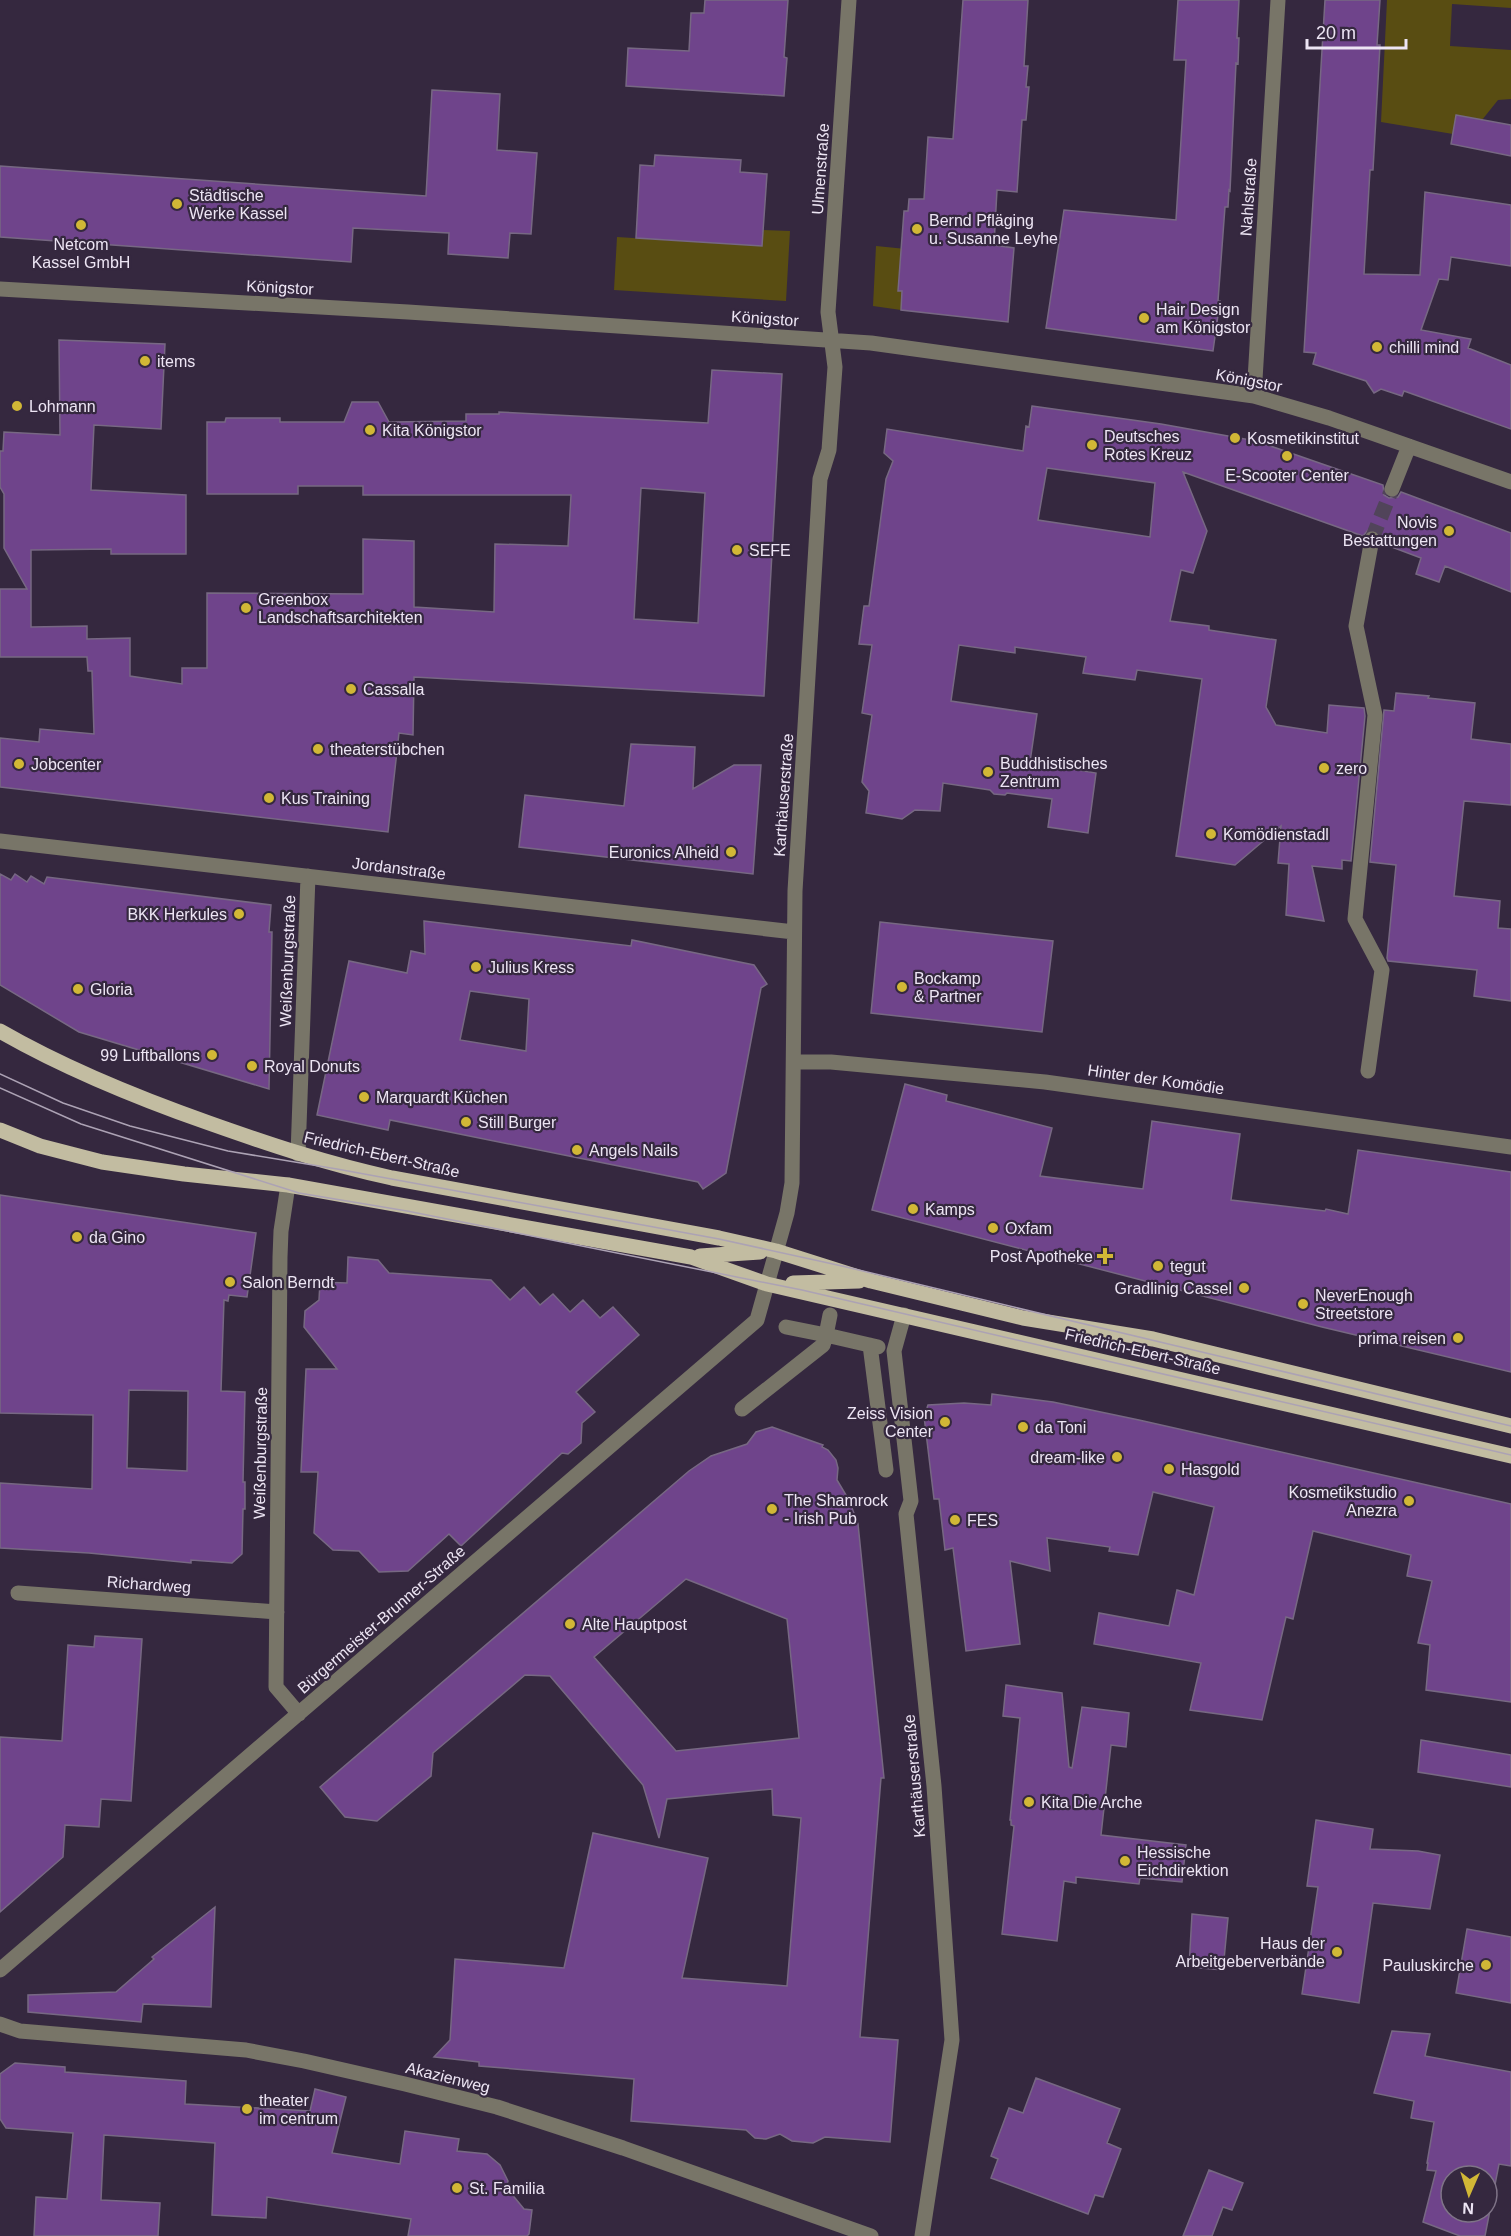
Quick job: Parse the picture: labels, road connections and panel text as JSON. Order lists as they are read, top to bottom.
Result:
{
  "streets": {
    "main road": ["Friedrich-Ebert-Straße"],
    "street": [
      "Ulmenstraße",
      "Nahlstraße",
      "Königstor",
      "Karthäuserstraße",
      "Jordanstraße",
      "Weißenburgstraße",
      "Hinter der Komödie",
      "Richardweg",
      "Bürgermeister-Brunner-Straße",
      "Akazienweg"
    ]
  },
  "crossings": [
    ["Ulmenstraße", "Königstor"],
    ["Ulmenstraße", "Karthäuserstraße"],
    ["Nahlstraße", "Königstor"],
    ["Königstor", "Karthäuserstraße"],
    ["Karthäuserstraße", "Jordanstraße"],
    ["Karthäuserstraße", "Hinter der Komödie"],
    ["Karthäuserstraße", "Friedrich-Ebert-Straße"],
    ["Jordanstraße", "Weißenburgstraße"],
    ["Weißenburgstraße", "Friedrich-Ebert-Straße"],
    ["Weißenburgstraße", "Richardweg"],
    ["Weißenburgstraße", "Bürgermeister-Brunner-Straße"],
    ["Friedrich-Ebert-Straße", "Bürgermeister-Brunner-Straße"]
  ],
  "places": {
    "other": [
      "Städtische Werke Kassel",
      "Netcom Kassel GmbH",
      "Bernd Pfläging u. Susanne Leyhe",
      "Hair Design am Königstor",
      "chilli mind",
      "items",
      "Lohmann",
      "Kita Königstor",
      "Kosmetikinstitut",
      "Deutsches Rotes Kreuz",
      "E-Scooter Center",
      "Novis Bestattungen",
      "SEFE",
      "Greenbox Landschaftsarchitekten",
      "Cassalla",
      "theaterstübchen",
      "Jobcenter",
      "zero",
      "Buddhistisches Zentrum",
      "Kus Training",
      "Komödienstadl",
      "Euronics Alheid",
      "BKK Herkules",
      "Julius Kress",
      "Bockamp & Partner",
      "Gloria",
      "99 Luftballons",
      "Royal Donuts",
      "Marquardt Küchen",
      "Still Burger",
      "Angels Nails",
      "Kamps",
      "Oxfam",
      "da Gino",
      "tegut",
      "Salon Berndt",
      "Gradlinig Cassel",
      "NeverEnough Streetstore",
      "prima reisen",
      "Zeiss Vision Center",
      "da Toni",
      "dream-like",
      "Hasgold",
      "Kosmetikstudio Anezra",
      "The Shamrock - Irish Pub",
      "FES",
      "Alte Hauptpost",
      "Kita Die Arche",
      "Hessische Eichdirektion",
      "Haus der Arbeitgeberverbände",
      "Pauluskirche",
      "theater im centrum",
      "St. Familia"
    ],
    "health": ["Post Apotheke"]
  },
  "scale_bar": "20 m",
  "north": "bottom"
}
